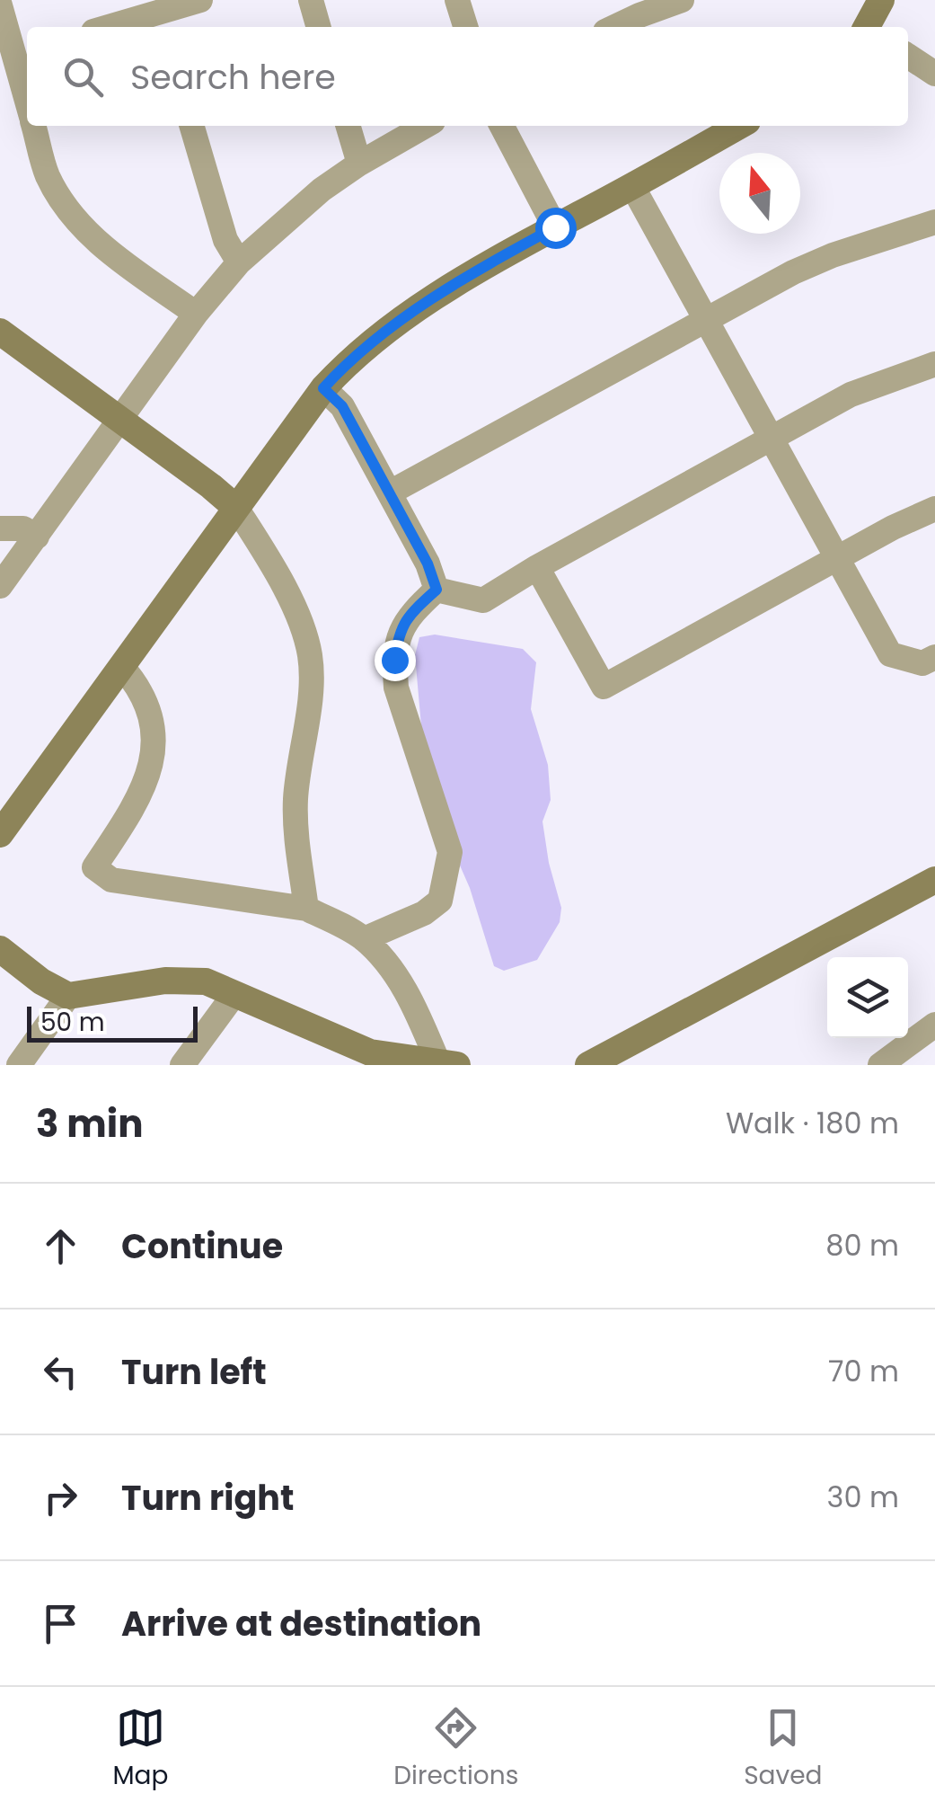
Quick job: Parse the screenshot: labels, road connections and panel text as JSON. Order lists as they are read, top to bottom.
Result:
{
  "scale_bar": "50 m",
  "north": "top",
  "page": {
    "search": "Search here",
    "scale": "50 m",
    "heading": ["3 min", "Walk · 180 m"],
    "list": [
      ["Continue", "80 m"],
      ["Turn left", "70 m"],
      ["Turn right", "30 m"],
      "Arrive at destination"
    ],
    "nav": ["Map", "Directions", "Saved"]
  }
}
